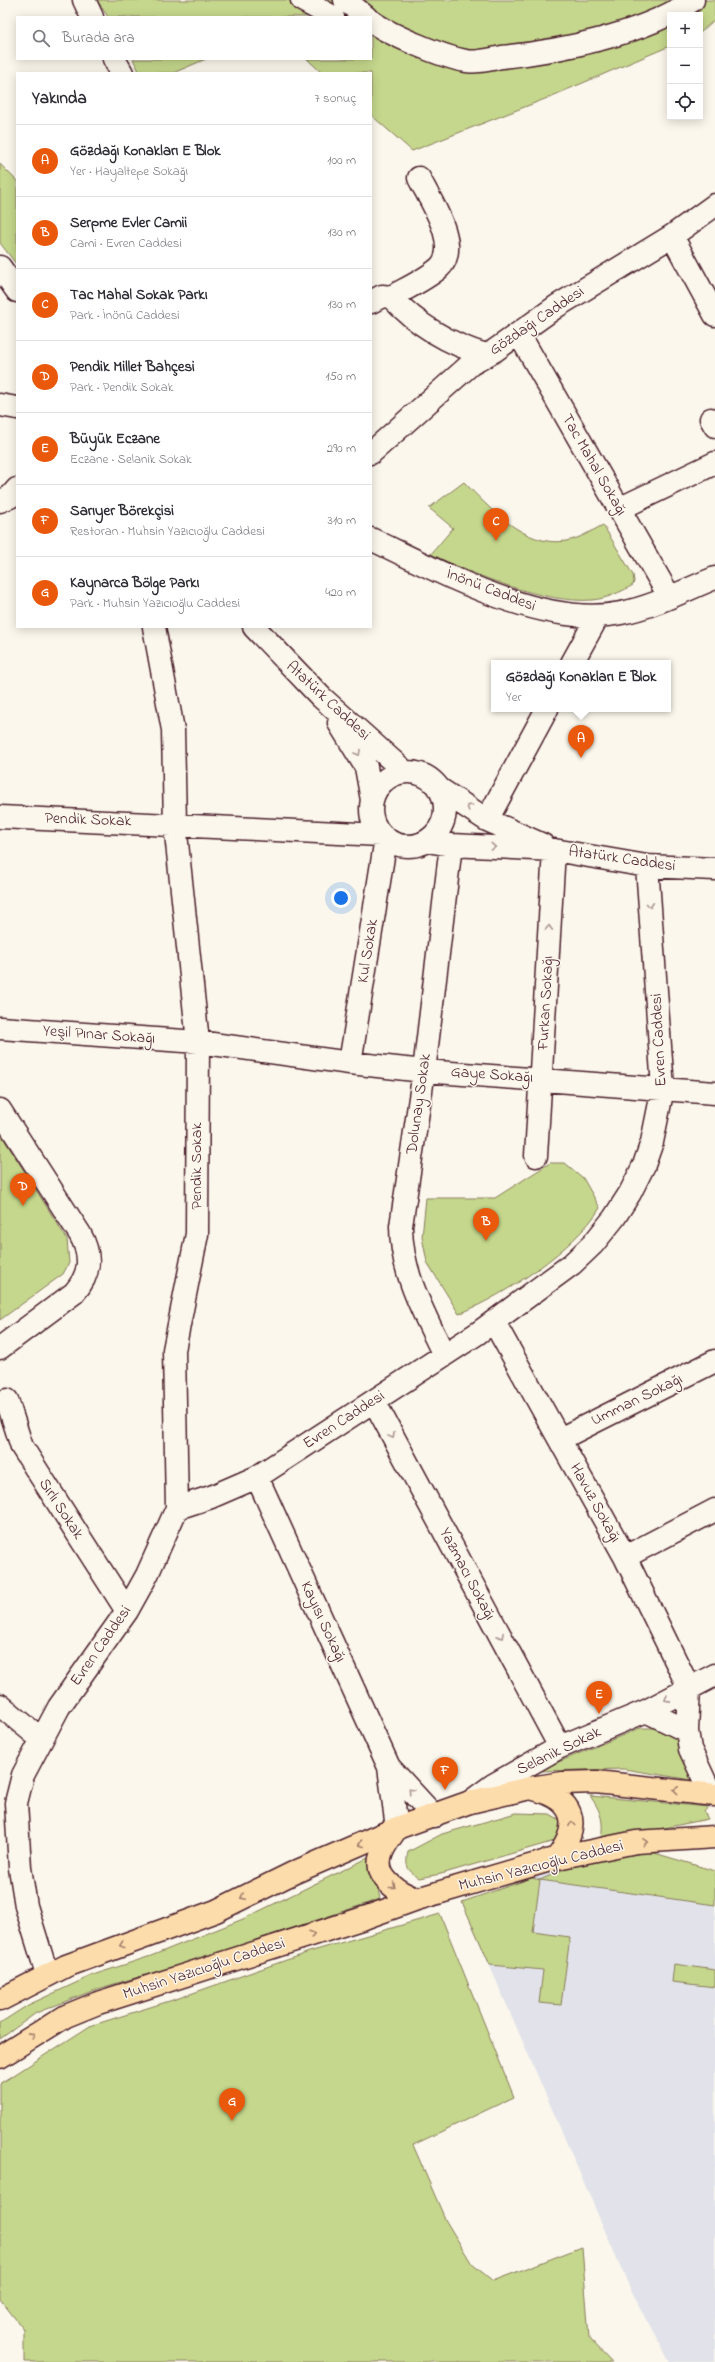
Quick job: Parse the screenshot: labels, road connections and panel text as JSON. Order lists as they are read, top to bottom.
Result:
{
  "streets": {
    "main road": ["Muhsin Yazıcıoğlu Caddesi"],
    "street": [
      "Gözdağı Caddesi",
      "Tac Mahal Sokağı",
      "İnönü Caddesi",
      "Atatürk Caddesi",
      "Pendik Sokak",
      "Kul Sokak",
      "Furkan Sokağı",
      "Yeşil Pınar Sokağı",
      "Evren Caddesi",
      "Gaye Sokağı",
      "Dolunay Sokak",
      "Umman Sokağı",
      "Havuz Sokağı",
      "Sırlı Sokak",
      "Yazmacı Sokağı",
      "Kayısı Sokağı",
      "Selanik Sokak"
    ]
  },
  "crossings": [
    ["Gözdağı Caddesi", "Tac Mahal Sokağı"],
    ["Tac Mahal Sokağı", "İnönü Caddesi"],
    ["Atatürk Caddesi", "Pendik Sokak"],
    ["Atatürk Caddesi", "Kul Sokak"],
    ["Atatürk Caddesi", "Furkan Sokağı"],
    ["Atatürk Caddesi", "Evren Caddesi"],
    ["Atatürk Caddesi", "Dolunay Sokak"],
    ["Pendik Sokak", "Kul Sokak"],
    ["Pendik Sokak", "Yeşil Pınar Sokağı"],
    ["Pendik Sokak", "Evren Caddesi"],
    ["Pendik Sokak", "Gaye Sokağı"],
    ["Kul Sokak", "Gaye Sokağı"],
    ["Furkan Sokağı", "Gaye Sokağı"],
    ["Yeşil Pınar Sokağı", "Gaye Sokağı"],
    ["Evren Caddesi", "Gaye Sokağı"],
    ["Evren Caddesi", "Dolunay Sokak"],
    ["Evren Caddesi", "Havuz Sokağı"],
    ["Evren Caddesi", "Sırlı Sokak"],
    ["Evren Caddesi", "Yazmacı Sokağı"],
    ["Evren Caddesi", "Kayısı Sokağı"],
    ["Gaye Sokağı", "Dolunay Sokak"],
    ["Umman Sokağı", "Havuz Sokağı"],
    ["Havuz Sokağı", "Selanik Sokak"],
    ["Yazmacı Sokağı", "Selanik Sokak"]
  ],
  "one_way": ["Furkan Sokağı"],
  "page": {
    "map_buttons": ["+", "−"],
    "search": "Burada ara",
    "heading": ["Yakında", "7 sonuç"],
    "list": [
      {
        "mark": "A",
        "name": "Gözdağı Konakları E Blok",
        "note": "Yer · Hayaltepe Sokağı",
        "value": "100 m"
      },
      {
        "mark": "B",
        "name": "Serpme Evler Camii",
        "note": "Cami · Evren Caddesi",
        "value": "130 m"
      },
      {
        "mark": "C",
        "name": "Tac Mahal Sokak Parkı",
        "note": "Park · İnönü Caddesi",
        "value": "130 m"
      },
      {
        "mark": "D",
        "name": "Pendik Millet Bahçesi",
        "note": "Park · Pendik Sokak",
        "value": "150 m"
      },
      {
        "mark": "E",
        "name": "Büyük Eczane",
        "note": "Eczane · Selanik Sokak",
        "value": "290 m"
      },
      {
        "mark": "F",
        "name": "Sarıyer Börekçisi",
        "note": "Restoran · Muhsin Yazıcıoğlu Caddesi",
        "value": "310 m"
      },
      {
        "mark": "G",
        "name": "Kaynarca Bölge Parkı",
        "note": "Park · Muhsin Yazıcıoğlu Caddesi",
        "value": "420 m"
      }
    ],
    "pins": [
      "C",
      "A",
      "D",
      "B",
      "E",
      "F",
      "G"
    ],
    "popup": ["Gözdağı Konakları E Blok", "Yer"]
  }
}
